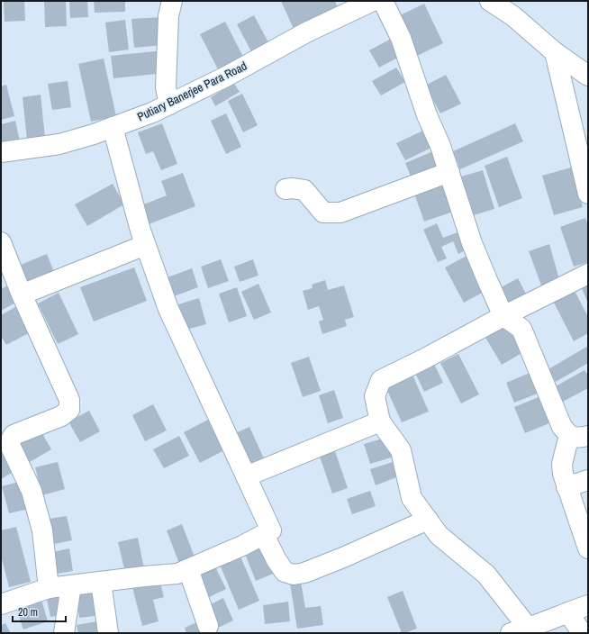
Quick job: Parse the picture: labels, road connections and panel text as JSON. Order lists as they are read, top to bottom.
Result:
{
  "streets": {
    "street": ["Putiary Banerjee Para Road"]
  },
  "scale_bar": "20 m"
}
